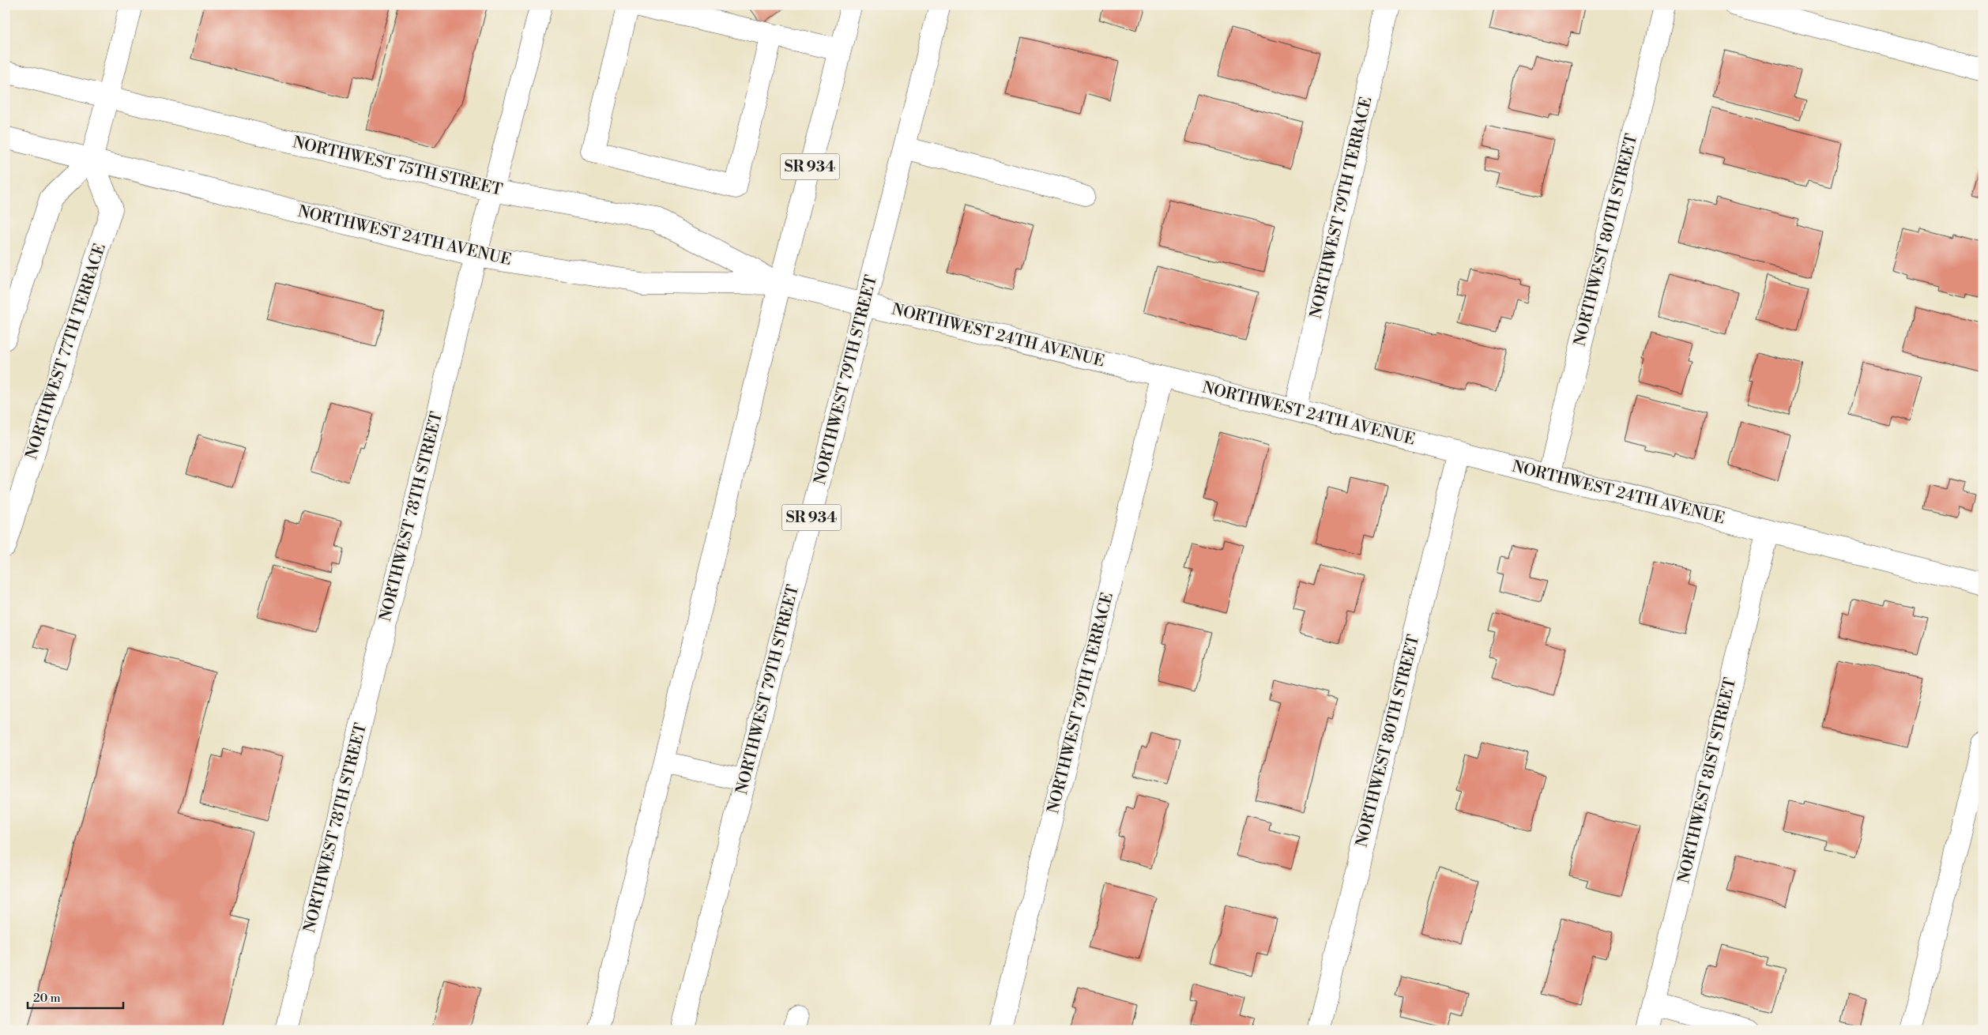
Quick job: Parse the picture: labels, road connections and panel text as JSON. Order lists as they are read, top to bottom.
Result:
{
  "streets": {
    "street": [
      "NORTHWEST 75TH STREET",
      "SR 934",
      "NORTHWEST 79TH TERRACE",
      "NORTHWEST 24TH AVENUE",
      "NORTHWEST 80TH STREET",
      "NORTHWEST 77TH TERRACE",
      "NORTHWEST 79TH STREET",
      "NORTHWEST 78TH STREET",
      "NORTHWEST 81ST STREET"
    ]
  },
  "crossings": [
    ["NORTHWEST 75TH STREET", "SR 934"],
    ["NORTHWEST 75TH STREET", "NORTHWEST 24TH AVENUE"],
    ["NORTHWEST 75TH STREET", "NORTHWEST 78TH STREET"],
    ["SR 934", "NORTHWEST 24TH AVENUE"],
    ["NORTHWEST 79TH TERRACE", "NORTHWEST 24TH AVENUE"],
    ["NORTHWEST 24TH AVENUE", "NORTHWEST 80TH STREET"],
    ["NORTHWEST 24TH AVENUE", "NORTHWEST 77TH TERRACE"],
    ["NORTHWEST 24TH AVENUE", "NORTHWEST 79TH STREET"],
    ["NORTHWEST 24TH AVENUE", "NORTHWEST 78TH STREET"],
    ["NORTHWEST 24TH AVENUE", "NORTHWEST 81ST STREET"]
  ],
  "scale_bar": "20 m"
}
